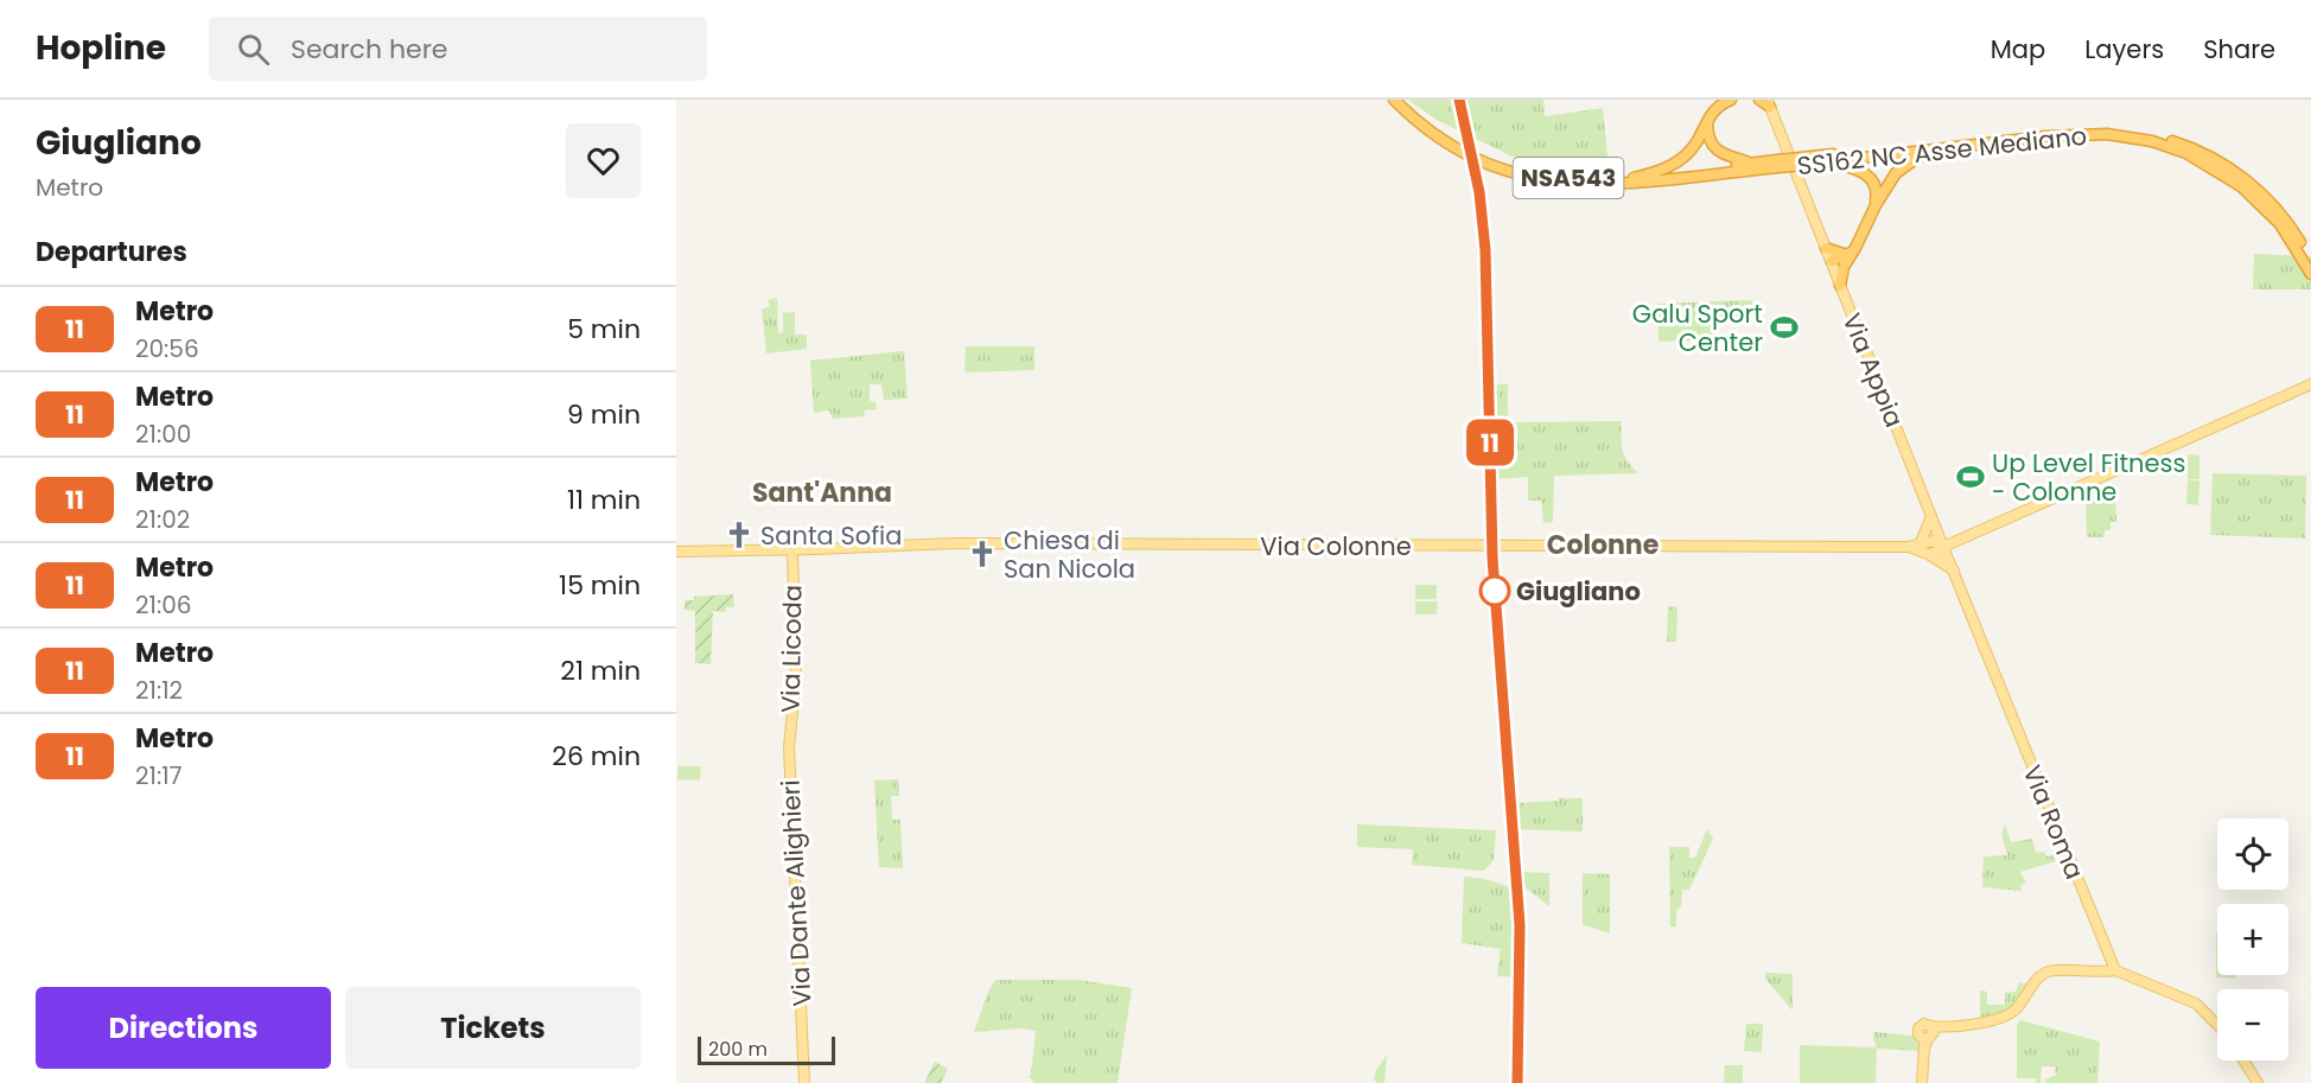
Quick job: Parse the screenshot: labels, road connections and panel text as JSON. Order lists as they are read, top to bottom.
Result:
{
  "streets": {
    "highway": ["SS162 NC Asse Mediano", "NSA543"],
    "main road": [
      "Via Appia",
      "Via Colonne",
      "Via Licoda",
      "Via Roma",
      "Via Dante Alighieri"
    ]
  },
  "crossings": [
    ["SS162 NC Asse Mediano", "NSA543"],
    ["Via Appia", "Via Roma"],
    ["Via Colonne", "Via Licoda"],
    ["Via Licoda", "Via Dante Alighieri"]
  ],
  "districts": ["Sant'Anna", "Colonne"],
  "places": {
    "sports": ["Galu Sport Center", "Up Level Fitness - Colonne"],
    "church": ["Santa Sofia", "Chiesa di San Nicola"],
    "other": ["Giugliano"]
  },
  "lines": ["metro line 11"],
  "scale_bar": "200 m",
  "page": {
    "header": "Hopline",
    "search": "Search here",
    "nav": ["Map", "Layers", "Share"],
    "heading": [
      ["Giugliano", "Metro"],
      "Departures"
    ],
    "on_map": "11",
    "list": [
      {
        "mark": "11",
        "name": "Metro",
        "note": "20:56",
        "value": "5 min"
      },
      {
        "mark": "11",
        "name": "Metro",
        "note": "21:00",
        "value": "9 min"
      },
      {
        "mark": "11",
        "name": "Metro",
        "note": "21:02",
        "value": "11 min"
      },
      {
        "mark": "11",
        "name": "Metro",
        "note": "21:06",
        "value": "15 min"
      },
      {
        "mark": "11",
        "name": "Metro",
        "note": "21:12",
        "value": "21 min"
      },
      {
        "mark": "11",
        "name": "Metro",
        "note": "21:17",
        "value": "26 min"
      }
    ],
    "map_buttons": ["+", "−"],
    "buttons": ["Directions", "Tickets"],
    "scale": "200 m"
  }
}
